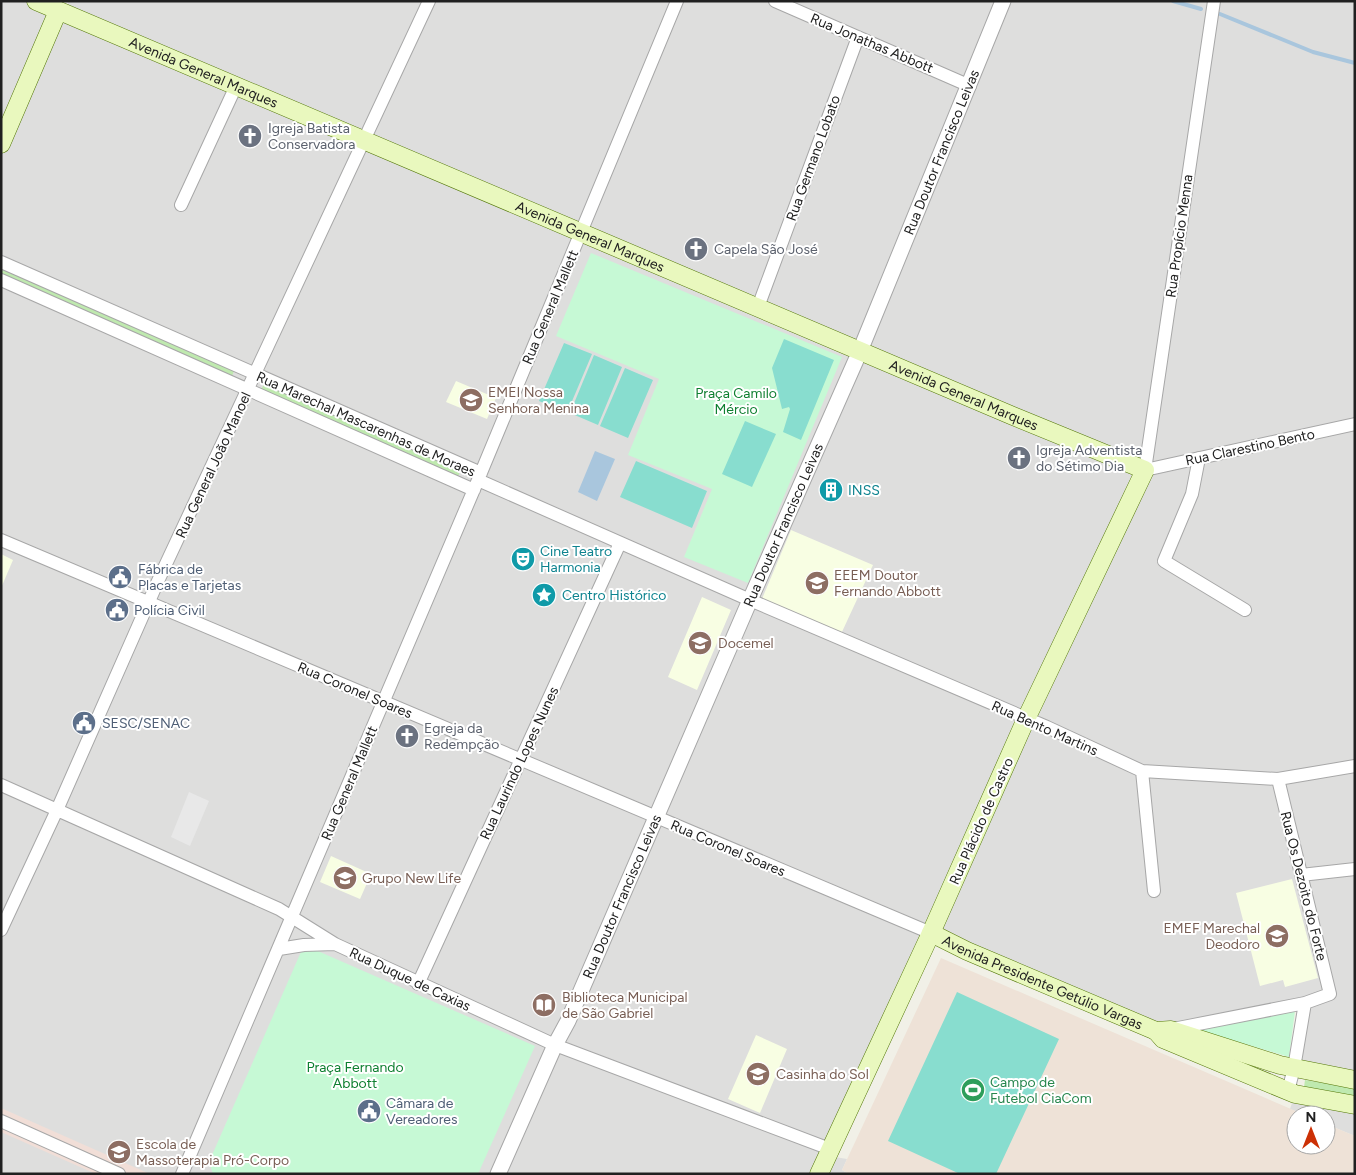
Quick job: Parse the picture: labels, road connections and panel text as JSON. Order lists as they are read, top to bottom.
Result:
{
  "streets": {
    "main road": ["Avenida General Marques", "Rua Plácido de Castro", "Avenida Presidente Getúlio Vargas"],
    "street": [
      "Rua Jonathas Abbott",
      "Rua Doutor Francisco Leivas",
      "Rua Germano Lobato",
      "Rua Propício Menna",
      "Rua General Mallett",
      "Rua Marechal Mascarenhas de Moraes",
      "Rua Clarestino Bento",
      "Rua General João Manoel",
      "Rua Coronel Soares",
      "Rua Bento Martins",
      "Rua Laurindo Lopes Nunes",
      "Rua Os Dezoito do Forte",
      "Rua Duque de Caxias"
    ]
  },
  "crossings": [
    ["Rua Jonathas Abbott", "Rua Doutor Francisco Leivas"],
    ["Rua Jonathas Abbott", "Rua Germano Lobato"],
    ["Avenida General Marques", "Rua Doutor Francisco Leivas"],
    ["Avenida General Marques", "Rua Germano Lobato"],
    ["Avenida General Marques", "Rua Propício Menna"],
    ["Avenida General Marques", "Rua General Mallett"],
    ["Avenida General Marques", "Rua Clarestino Bento"],
    ["Avenida General Marques", "Rua General João Manoel"],
    ["Avenida General Marques", "Rua Plácido de Castro"],
    ["Rua Doutor Francisco Leivas", "Rua Marechal Mascarenhas de Moraes"],
    ["Rua Doutor Francisco Leivas", "Rua Coronel Soares"],
    ["Rua Doutor Francisco Leivas", "Rua Bento Martins"],
    ["Rua Doutor Francisco Leivas", "Rua Duque de Caxias"],
    ["Rua Propício Menna", "Rua Clarestino Bento"],
    ["Rua Propício Menna", "Rua Plácido de Castro"],
    ["Rua General Mallett", "Rua Marechal Mascarenhas de Moraes"],
    ["Rua General Mallett", "Rua Coronel Soares"],
    ["Rua General Mallett", "Rua Duque de Caxias"],
    ["Rua Marechal Mascarenhas de Moraes", "Rua General João Manoel"],
    ["Rua Marechal Mascarenhas de Moraes", "Rua Bento Martins"],
    ["Rua Marechal Mascarenhas de Moraes", "Rua Laurindo Lopes Nunes"],
    ["Rua Clarestino Bento", "Rua Plácido de Castro"],
    ["Rua General João Manoel", "Rua Coronel Soares"],
    ["Rua General João Manoel", "Rua Duque de Caxias"],
    ["Rua Coronel Soares", "Rua Laurindo Lopes Nunes"],
    ["Rua Coronel Soares", "Rua Plácido de Castro"],
    ["Rua Coronel Soares", "Avenida Presidente Getúlio Vargas"],
    ["Rua Bento Martins", "Rua Plácido de Castro"],
    ["Rua Bento Martins", "Rua Os Dezoito do Forte"],
    ["Rua Laurindo Lopes Nunes", "Rua Duque de Caxias"],
    ["Rua Plácido de Castro", "Rua Duque de Caxias"],
    ["Rua Plácido de Castro", "Avenida Presidente Getúlio Vargas"]
  ],
  "parks": ["Praça Camilo Mércio", "Praça Fernando Abbott"],
  "places": {
    "church": [
      "Igreja Batista Conservadora",
      "Capela São José",
      "Igreja Adventista do Sétimo Dia",
      "Egreja da Redempção"
    ],
    "school or university": [
      "EMEI Nossa Senhora Menina",
      "EEEM Doutor Fernando Abbott",
      "Docemel",
      "Grupo New Life",
      "EMEF Marechal Deodoro",
      "Casinha do Sol",
      "Escola de Massoterapia Pró-Corpo"
    ],
    "building": ["INSS"],
    "theatre": ["Cine Teatro Harmonia"],
    "public building": [
      "Fábrica de Placas e Tarjetas",
      "Polícia Civil",
      "SESC/SENAC",
      "Câmara de Vereadores"
    ],
    "place": ["Centro Histórico"],
    "library": ["Biblioteca Municipal de São Gabriel"],
    "sports": ["Campo de Futebol CiaCom"]
  },
  "north": "top"
}
